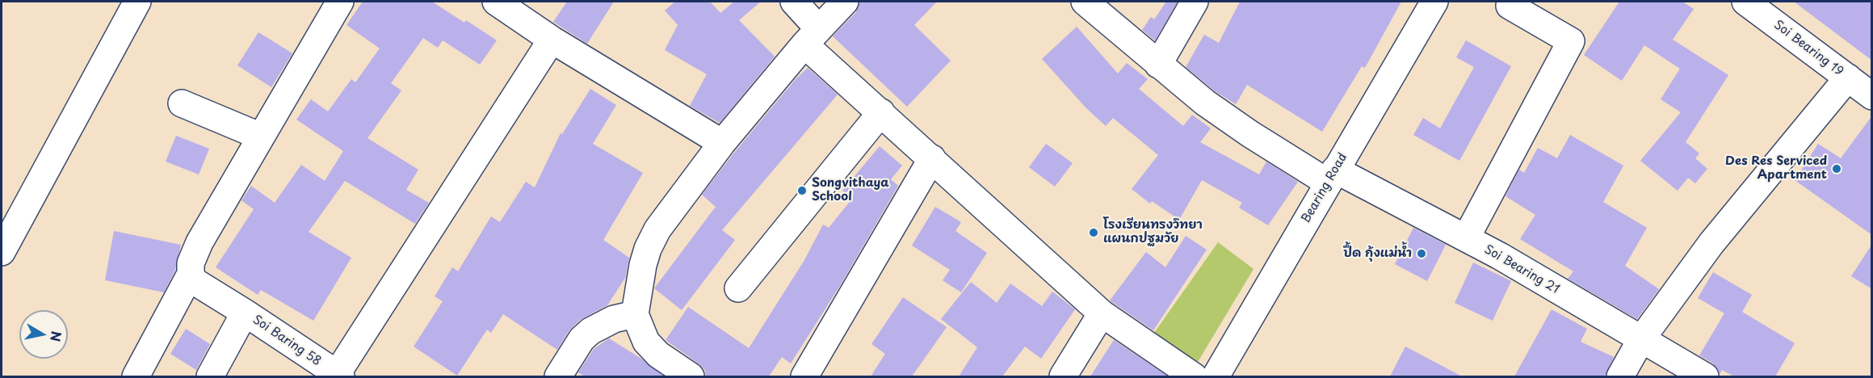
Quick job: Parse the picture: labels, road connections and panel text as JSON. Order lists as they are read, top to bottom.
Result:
{
  "streets": {
    "street": [
      "Soi Bearing 19",
      "Bearing Road",
      "Soi Bearing 21",
      "Soi Baring 58"
    ]
  },
  "crossings": [
    ["Bearing Road", "Soi Bearing 21"]
  ],
  "places": [
    "Des Res Serviced Apartment",
    "Songvithaya School",
    "โรงเรียนทรงวิทยา แผนกปฐมวัย",
    "ปื้ด กุ้งแม่น้ำ"
  ],
  "north": "right"
}
